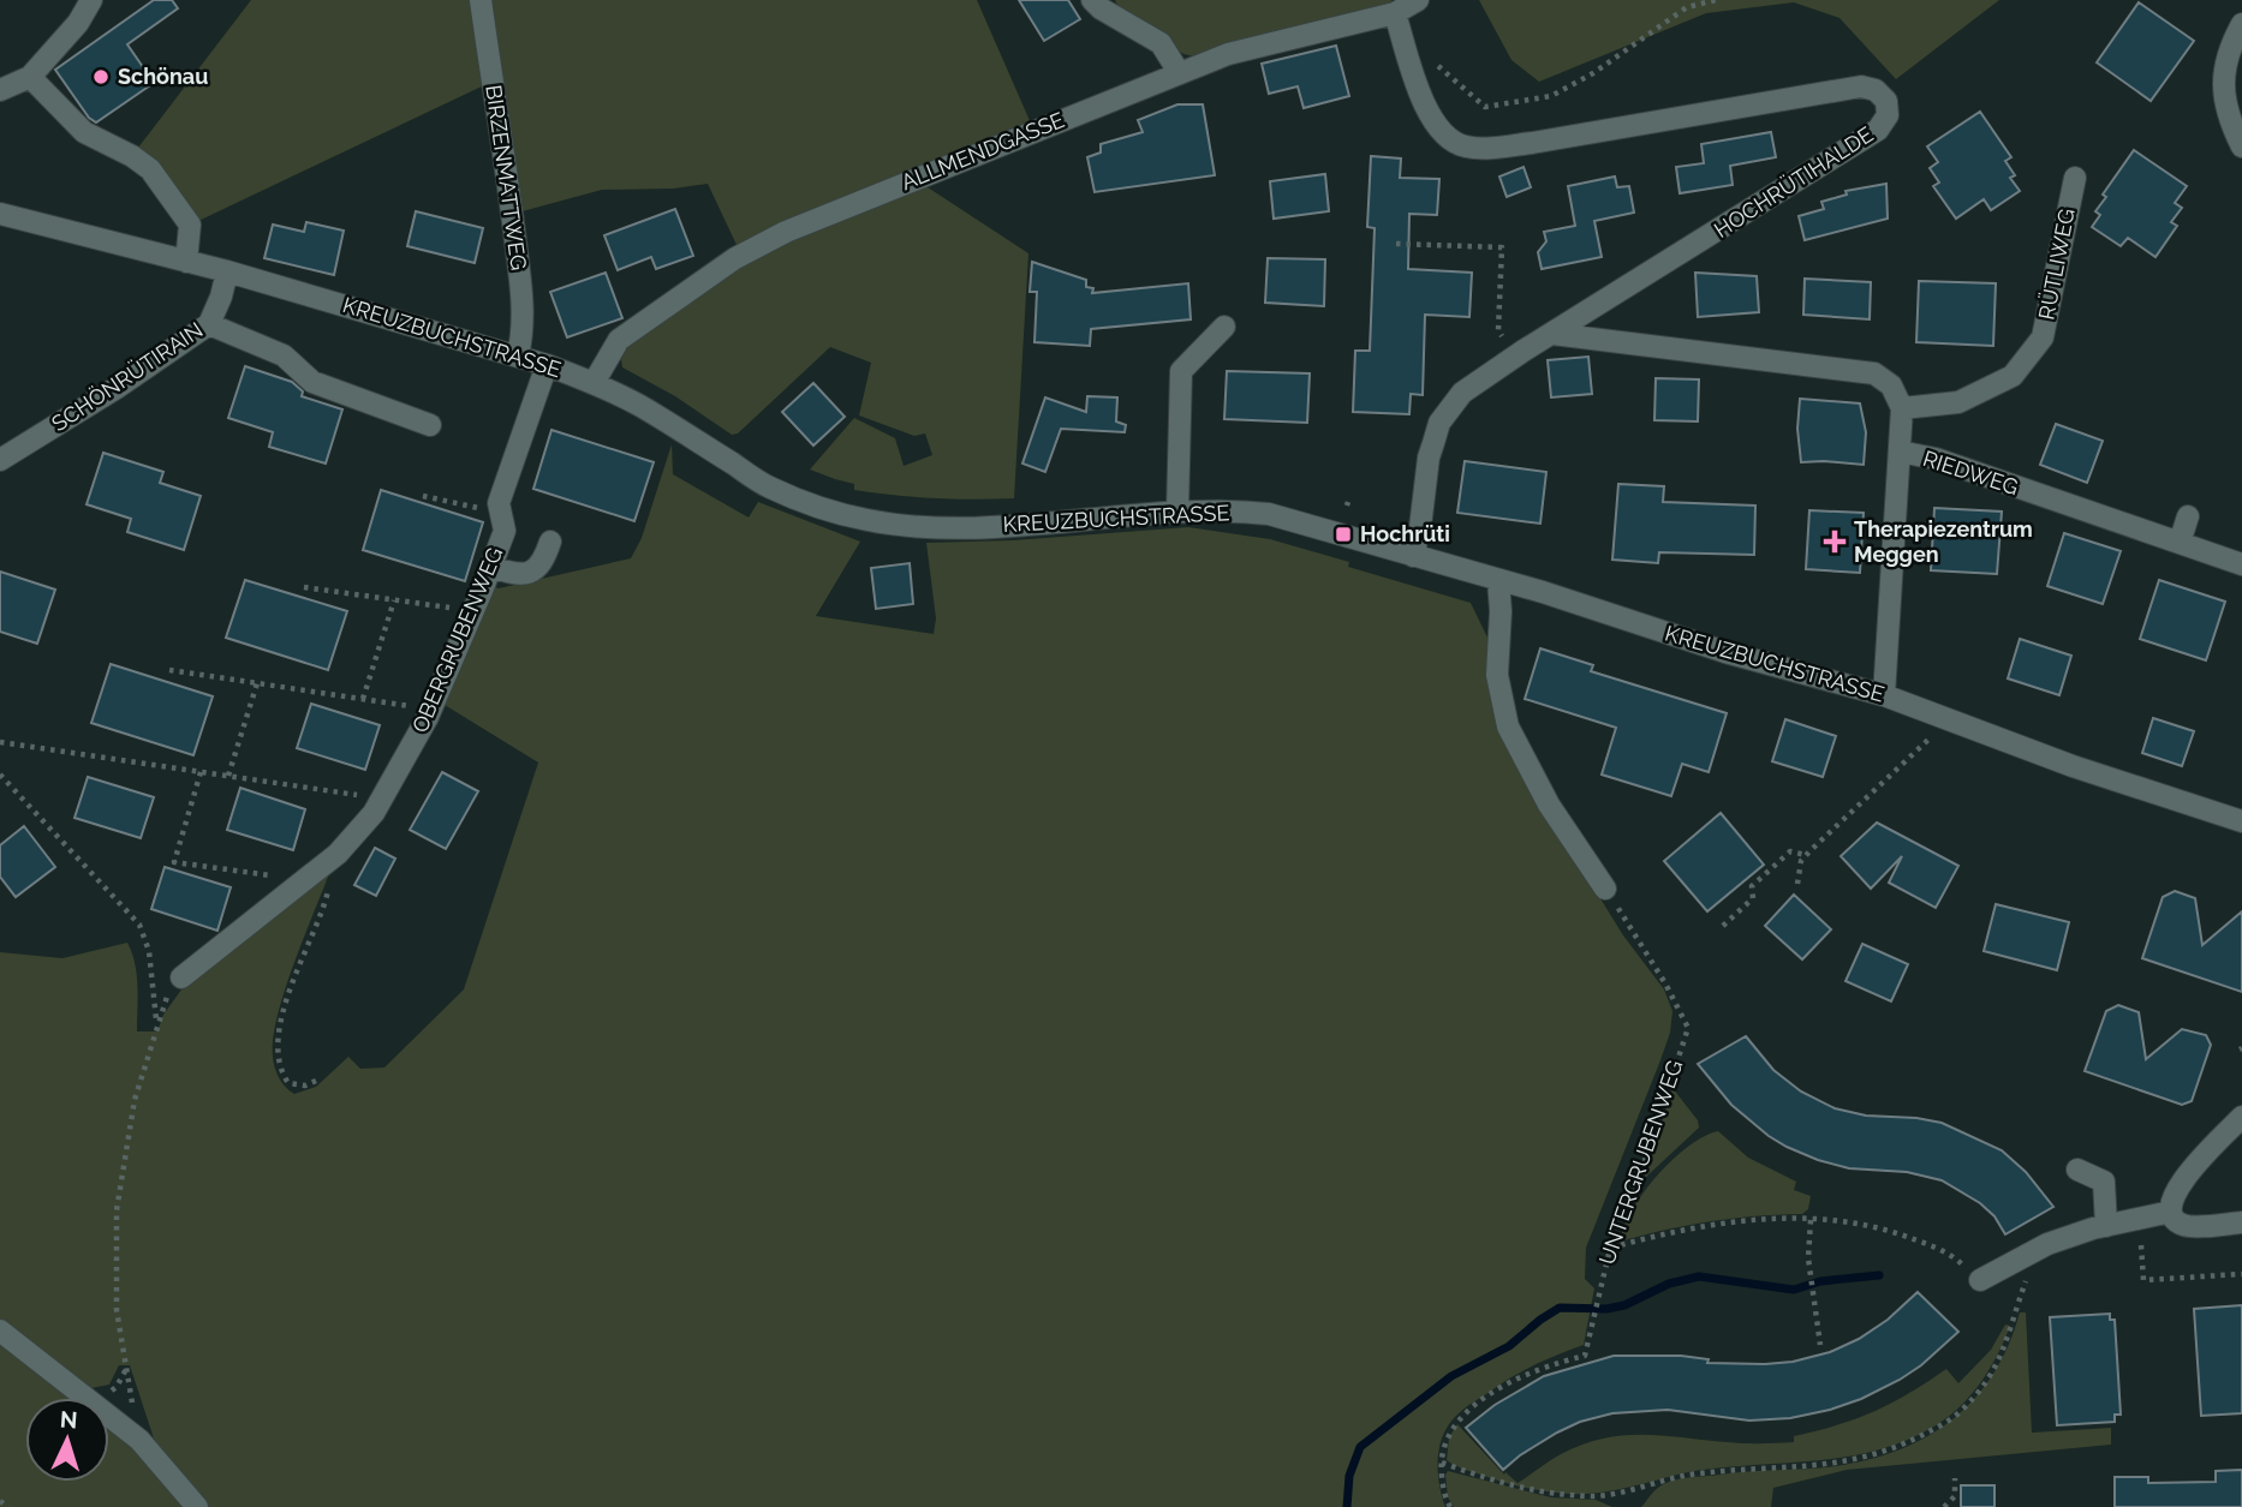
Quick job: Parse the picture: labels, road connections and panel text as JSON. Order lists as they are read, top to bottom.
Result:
{
  "streets": {
    "street": [
      "ALLMENDGASSE",
      "BIRZENMATTWEG",
      "HOCHRÜTIHALDE",
      "RÜTLIWEG",
      "KREUZBUCHSTRASSE",
      "SCHÖNRÜTIRAIN",
      "RIEDWEG",
      "OBERGRUBENWEG"
    ],
    "path": ["UNTERGRUBENWEG"]
  },
  "crossings": [
    ["ALLMENDGASSE", "HOCHRÜTIHALDE"],
    ["ALLMENDGASSE", "KREUZBUCHSTRASSE"],
    ["BIRZENMATTWEG", "KREUZBUCHSTRASSE"],
    ["HOCHRÜTIHALDE", "KREUZBUCHSTRASSE"],
    ["RÜTLIWEG", "RIEDWEG"],
    ["KREUZBUCHSTRASSE", "SCHÖNRÜTIRAIN"],
    ["KREUZBUCHSTRASSE", "OBERGRUBENWEG"]
  ],
  "places": {
    "other": ["Schönau"],
    "transit": ["Hochrüti"],
    "health": ["Therapiezentrum Meggen"]
  },
  "north": "top"
}
